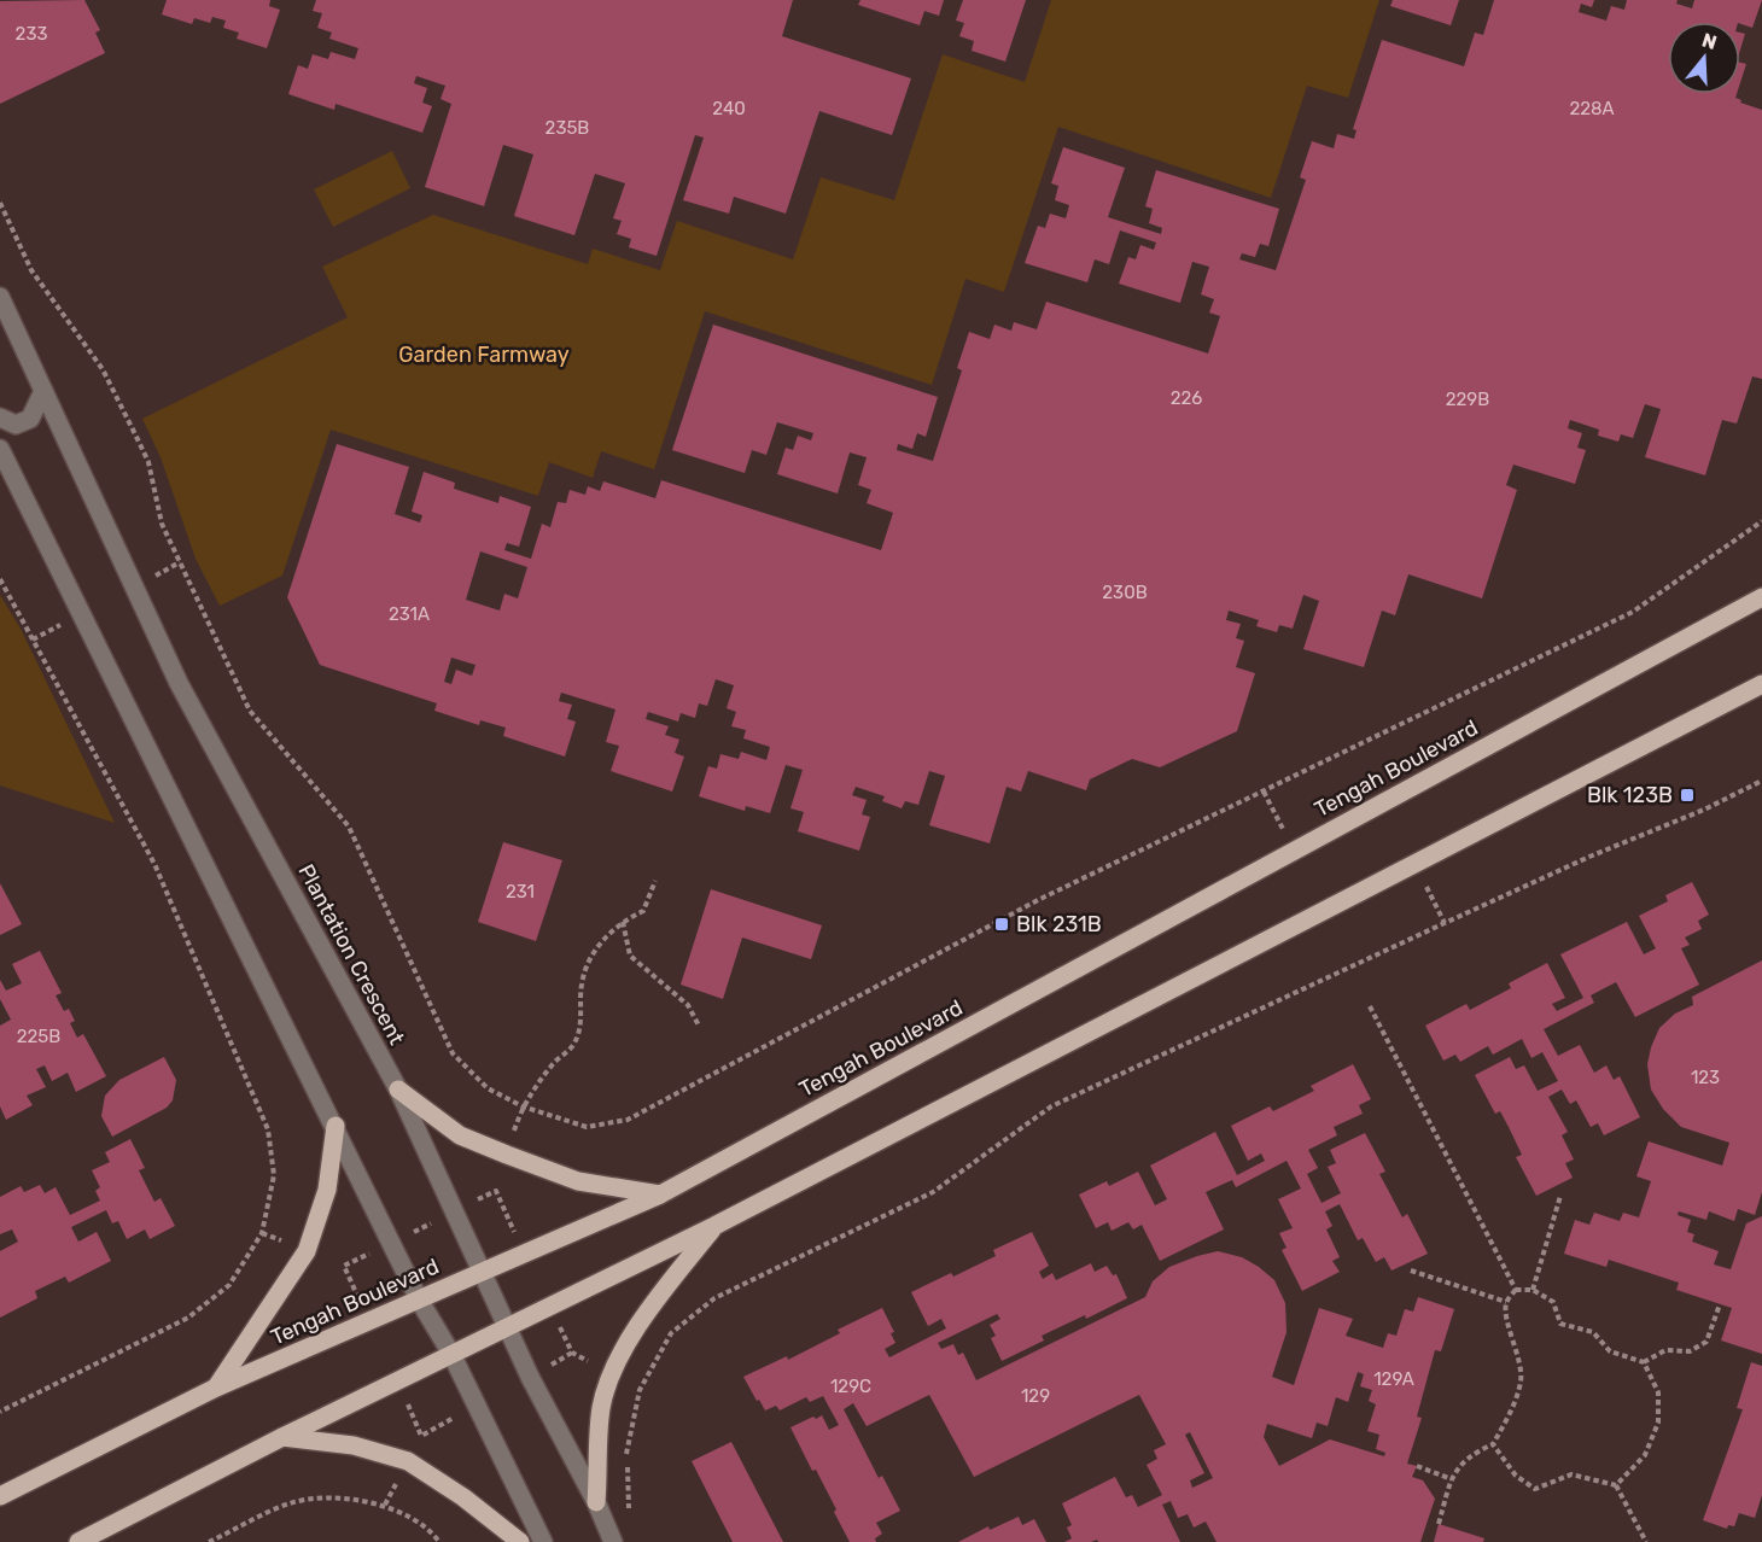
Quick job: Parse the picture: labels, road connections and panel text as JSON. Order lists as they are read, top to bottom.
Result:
{
  "streets": {
    "main road": ["Tengah Boulevard"],
    "street": ["Plantation Crescent"]
  },
  "crossings": [
    ["Tengah Boulevard", "Plantation Crescent"]
  ],
  "parks": ["Garden Farmway"],
  "places": {
    "transit": ["Blk 123B", "Blk 231B"]
  },
  "house_numbers": [
    "233",
    "240",
    "228A",
    "235B",
    "226",
    "229B",
    "230B",
    "231A",
    "231",
    "225B",
    "123",
    "129A",
    "129C",
    "129"
  ],
  "north": "top"
}
